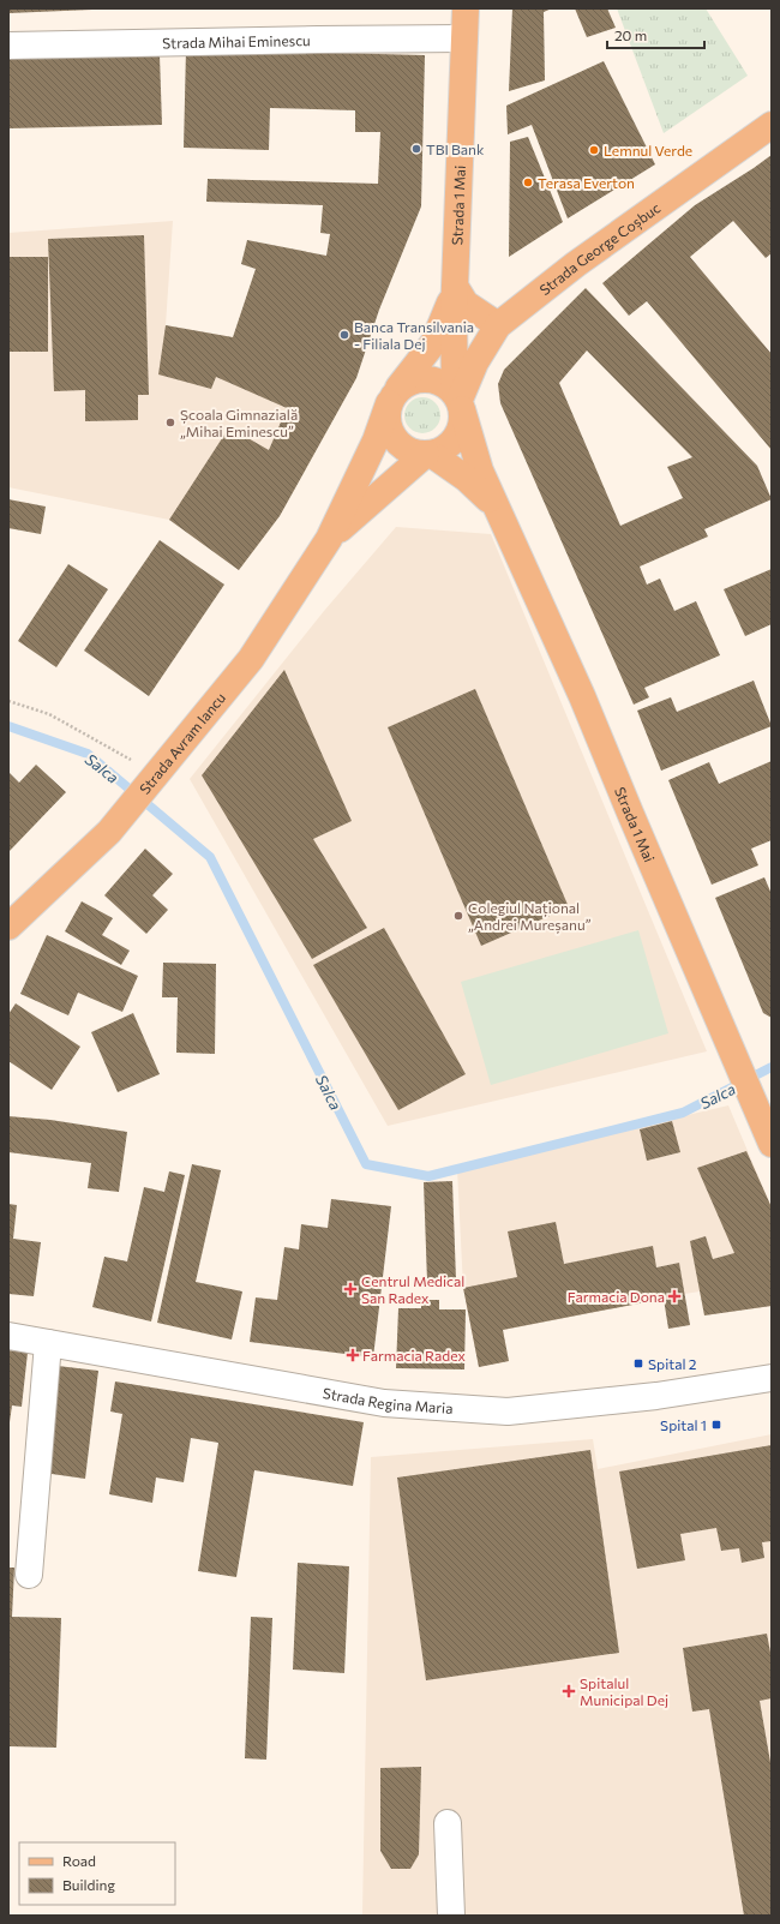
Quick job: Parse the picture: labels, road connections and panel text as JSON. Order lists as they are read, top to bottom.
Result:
{
  "streets": {
    "main road": ["Strada 1 Mai", "Strada George Coșbuc", "Strada Avram Iancu"],
    "street": ["Strada Mihai Eminescu", "Strada Regina Maria"]
  },
  "crossings": [
    ["Strada Mihai Eminescu", "Strada 1 Mai"],
    ["Strada 1 Mai", "Strada George Coșbuc"],
    ["Strada 1 Mai", "Strada Avram Iancu"],
    ["Strada George Coșbuc", "Strada Avram Iancu"]
  ],
  "water": ["Salca"],
  "places": {
    "other": [
      "TBI Bank",
      "Lemnul Verde",
      "Terasa Everton",
      "Banca Transilvania - Filiala Dej",
      "Școala Gimnazială „Mihai Eminescu”",
      "Colegiul Național „Andrei Mureșanu”"
    ],
    "health": [
      "Centrul Medical San Radex",
      "Farmacia Dona",
      "Farmacia Radex",
      "Spitalul Municipal Dej"
    ],
    "transit": ["Spital 2", "Spital 1"]
  },
  "legend": ["Road", "Building"],
  "scale_bar": "20 m"
}
